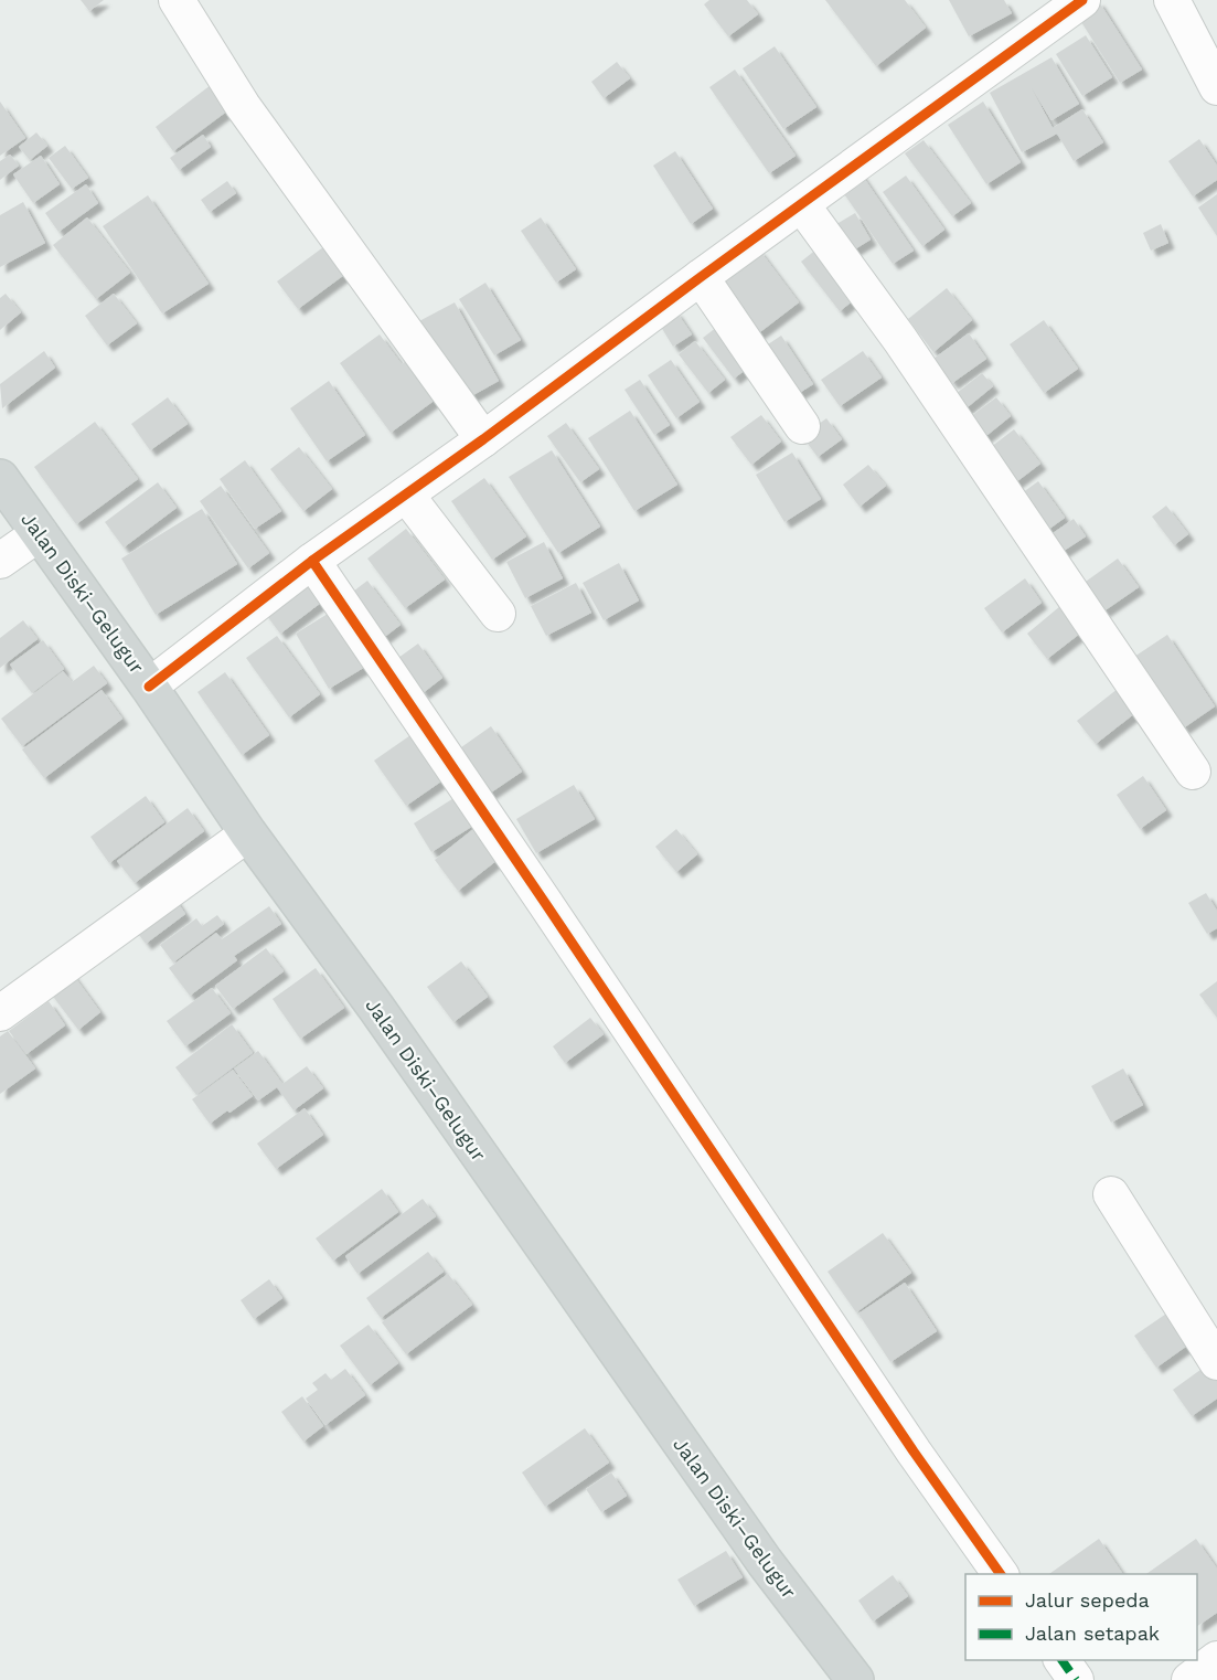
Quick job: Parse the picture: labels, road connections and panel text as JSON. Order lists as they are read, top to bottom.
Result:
{
  "streets": {
    "main road": ["Jalan Diski–Gelugur"]
  },
  "legend": ["Jalur sepeda", "Jalan setapak"]
}
